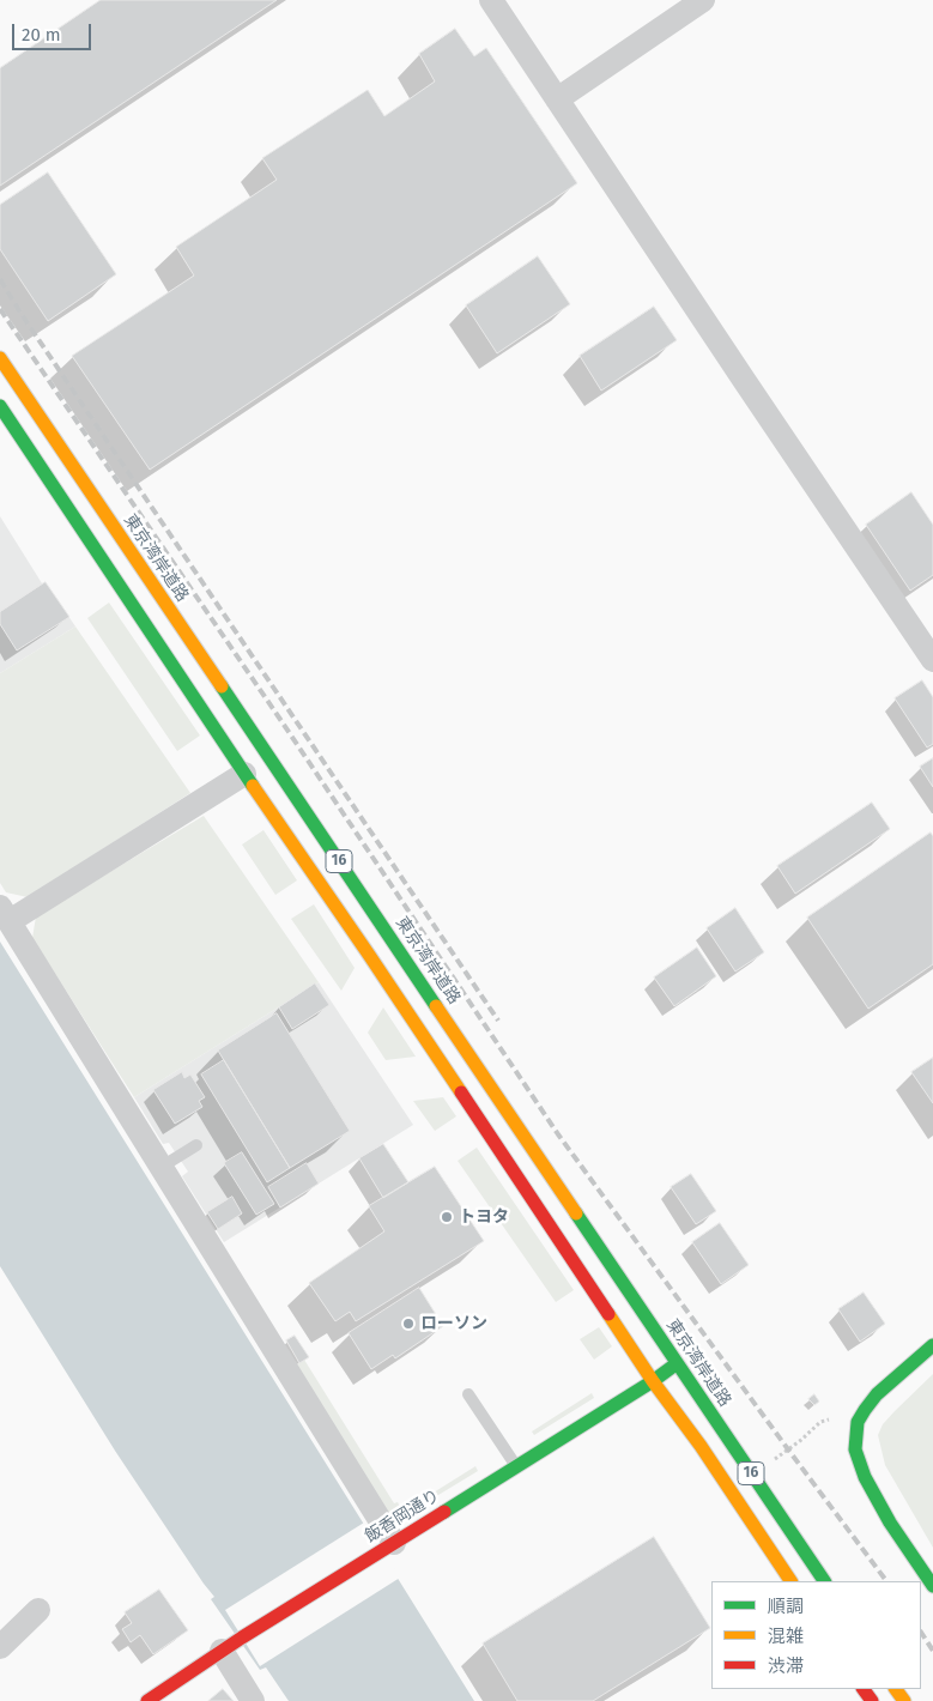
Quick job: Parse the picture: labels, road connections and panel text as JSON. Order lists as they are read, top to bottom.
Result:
{
  "streets": {
    "main road": ["東京湾岸道路", "16", "飯香岡通り"]
  },
  "crossings": [
    ["東京湾岸道路", "飯香岡通り"],
    ["16", "飯香岡通り"]
  ],
  "places": ["トヨタ", "ローソン"],
  "legend": ["順調", "混雑", "渋滞"],
  "scale_bar": "20 m"
}
